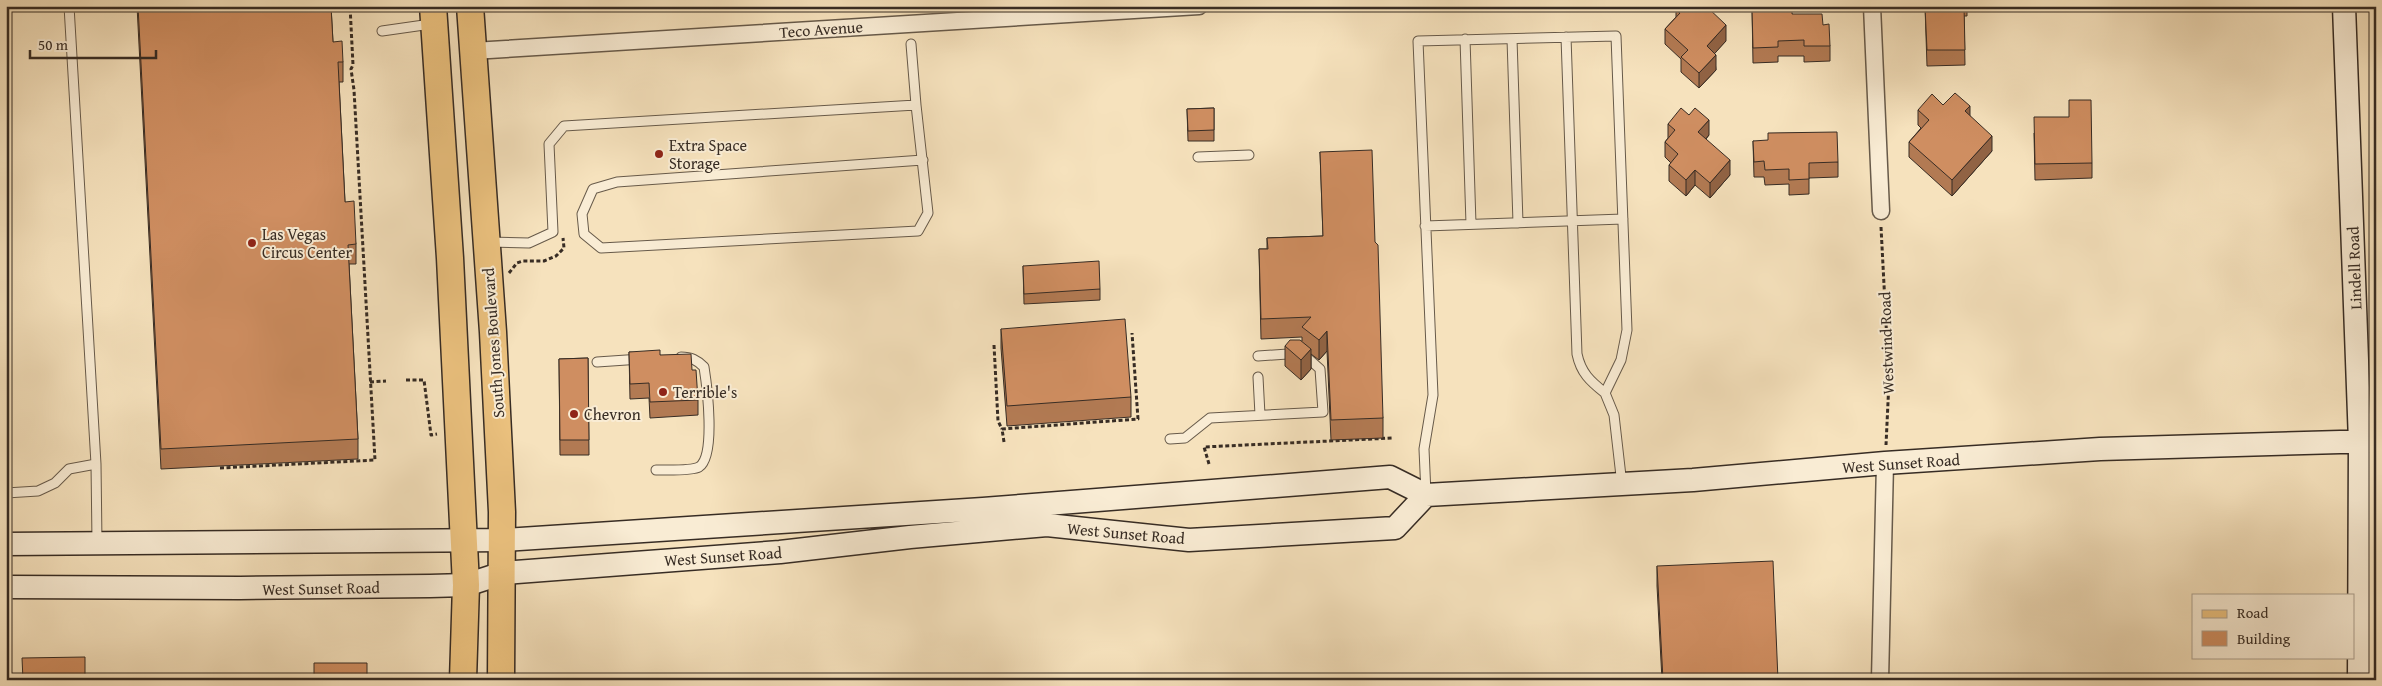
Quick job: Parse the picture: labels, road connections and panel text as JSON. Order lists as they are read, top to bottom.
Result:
{
  "streets": {
    "main road": ["Lindell Road", "South Jones Boulevard", "West Sunset Road"],
    "street": ["Teco Avenue"],
    "path": ["Westwind Road"]
  },
  "crossings": [
    ["Teco Avenue", "South Jones Boulevard"],
    ["Lindell Road", "West Sunset Road"],
    ["South Jones Boulevard", "West Sunset Road"],
    ["Westwind Road", "West Sunset Road"]
  ],
  "places": [
    "Extra Space Storage",
    "Las Vegas Circus Center",
    "Terrible's",
    "Chevron"
  ],
  "legend": ["Road", "Building"],
  "scale_bar": "50 m"
}
